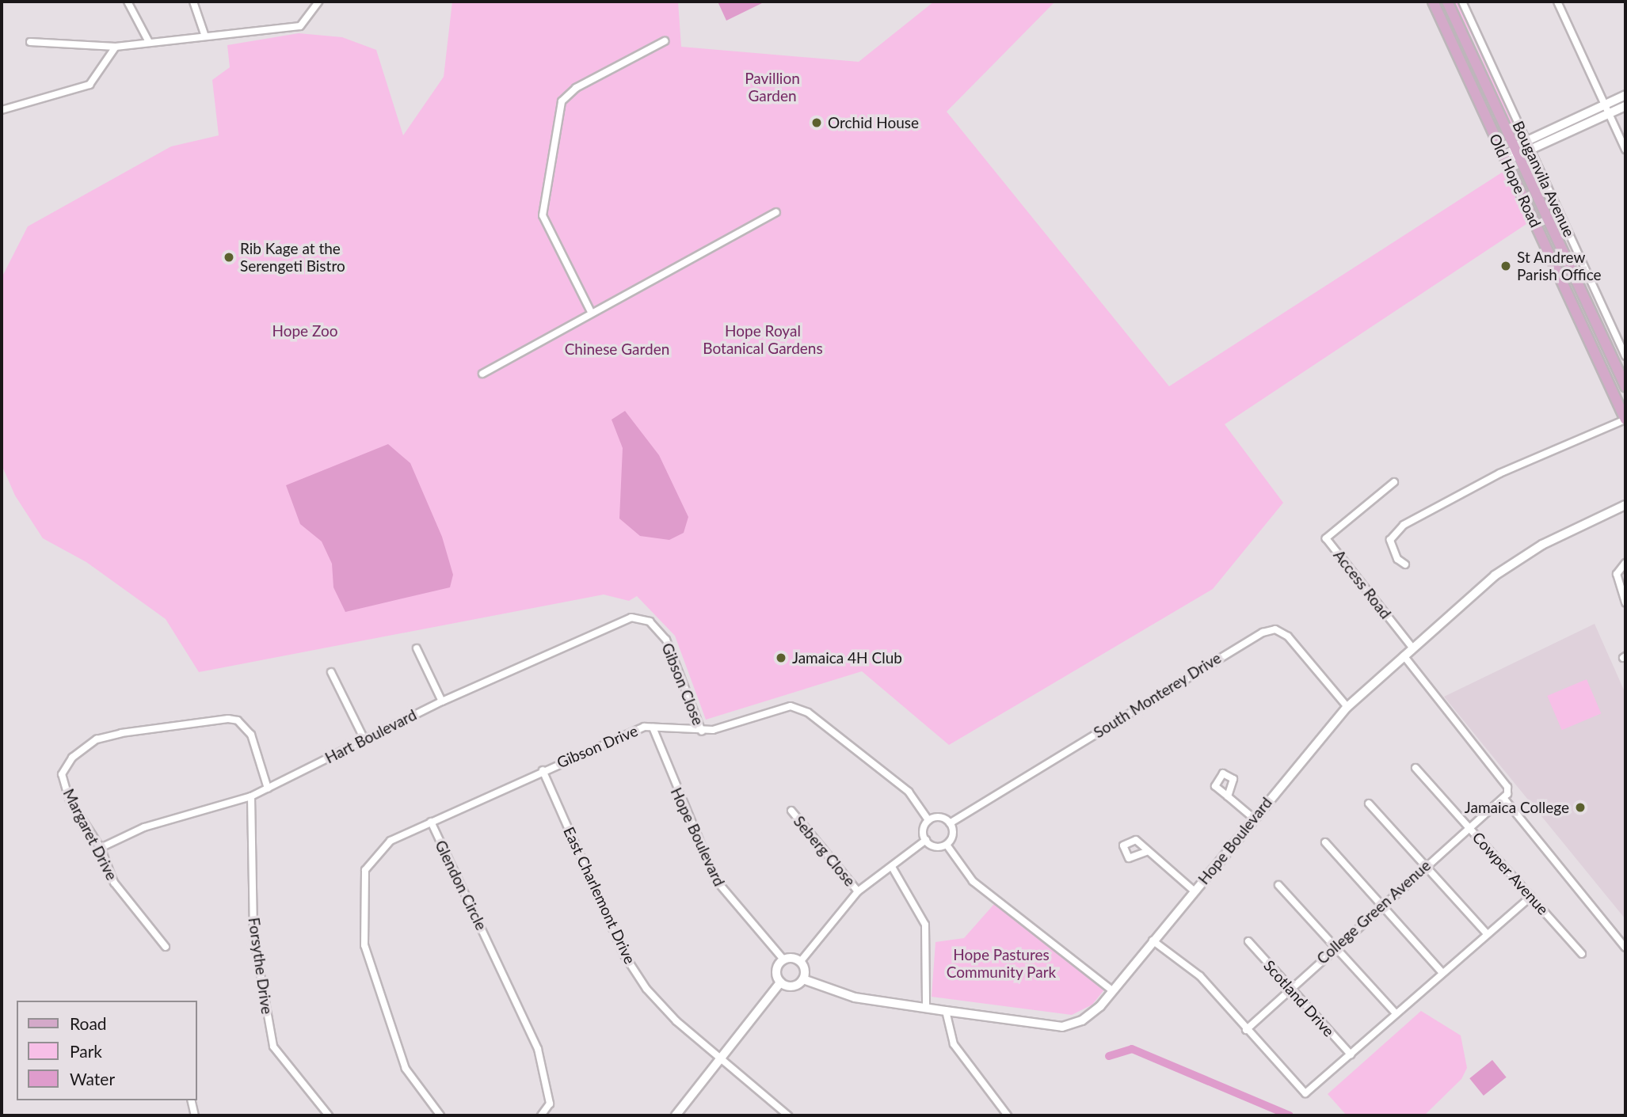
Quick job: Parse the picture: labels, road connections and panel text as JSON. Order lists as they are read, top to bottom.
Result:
{
  "streets": {
    "main road": ["Old Hope Road"],
    "street": [
      "Bouganvila Avenue",
      "Access Road",
      "Gibson Close",
      "South Monterey Drive",
      "Hart Boulevard",
      "Gibson Drive",
      "Margaret Drive",
      "Hope Boulevard",
      "Seberg Close",
      "Cowper Avenue",
      "Glendon Circle",
      "East Charlemont Drive",
      "College Green Avenue",
      "Forsythe Drive",
      "Scotland Drive"
    ]
  },
  "crossings": [
    ["Bouganvila Avenue", "Old Hope Road"],
    ["Access Road", "Hope Boulevard"],
    ["Gibson Close", "Hart Boulevard"],
    ["Gibson Close", "Gibson Drive"],
    ["South Monterey Drive", "Gibson Drive"],
    ["South Monterey Drive", "Hope Boulevard"],
    ["Hart Boulevard", "Margaret Drive"],
    ["Hart Boulevard", "Forsythe Drive"],
    ["Gibson Drive", "Hope Boulevard"],
    ["Gibson Drive", "Glendon Circle"],
    ["Gibson Drive", "East Charlemont Drive"],
    ["Cowper Avenue", "College Green Avenue"],
    ["College Green Avenue", "Scotland Drive"]
  ],
  "parks": [
    "Pavillion Garden",
    "Hope Zoo",
    "Hope Royal Botanical Gardens",
    "Chinese Garden",
    "Hope Pastures Community Park"
  ],
  "places": [
    "Orchid House",
    "Rib Kage at the Serengeti Bistro",
    "St Andrew Parish Office",
    "Jamaica 4H Club",
    "Jamaica College"
  ],
  "legend": ["Road", "Park", "Water"]
}
